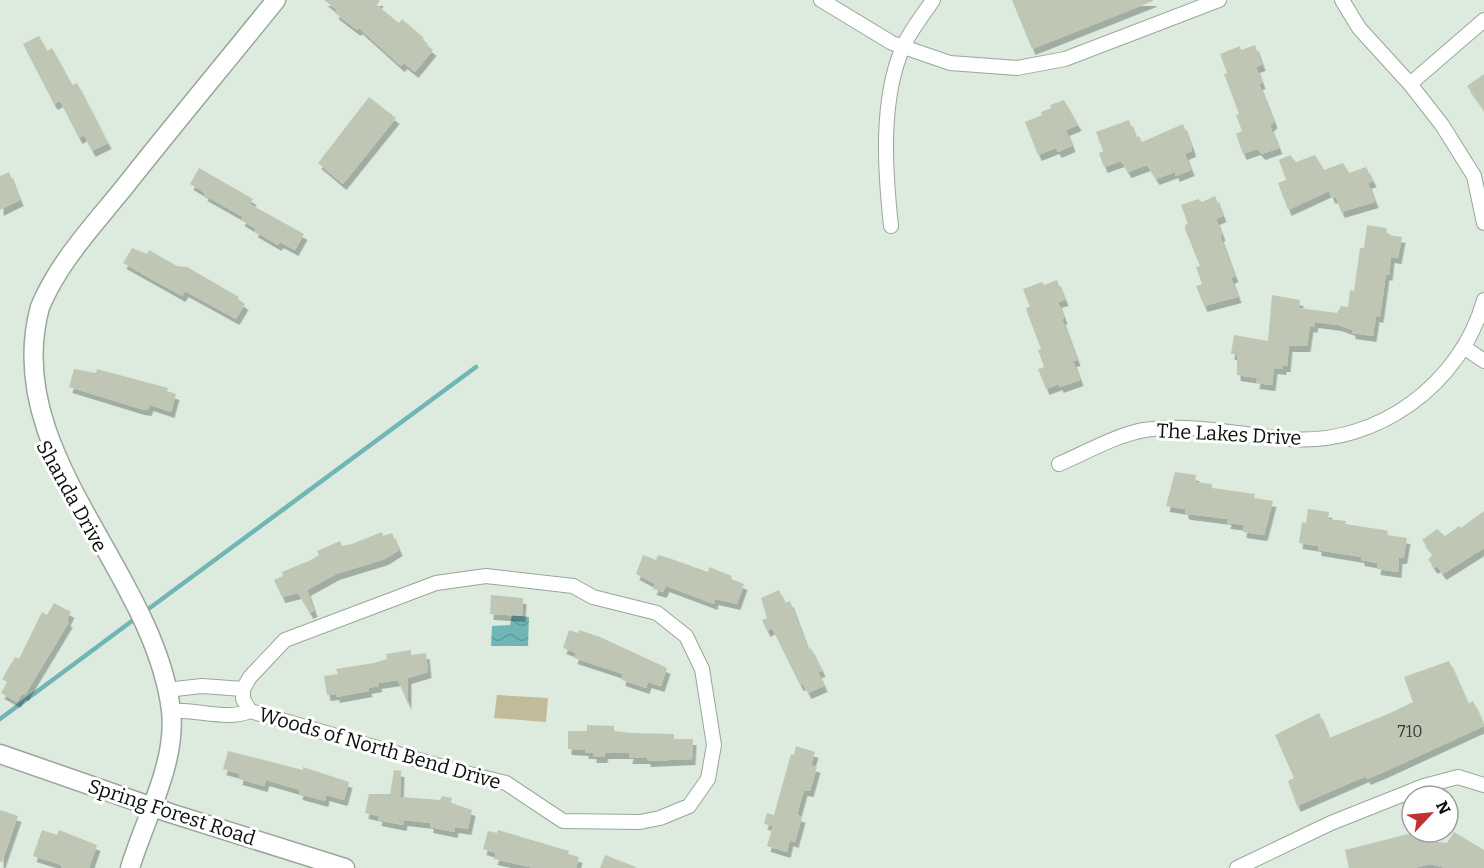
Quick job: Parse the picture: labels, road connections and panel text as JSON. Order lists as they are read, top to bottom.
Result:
{
  "streets": {
    "street": [
      "The Lakes Drive",
      "Shanda Drive",
      "Woods of North Bend Drive",
      "Spring Forest Road"
    ]
  },
  "crossings": [
    ["Shanda Drive", "Woods of North Bend Drive"],
    ["Shanda Drive", "Spring Forest Road"]
  ],
  "house_numbers": ["710"],
  "north": "top right"
}
